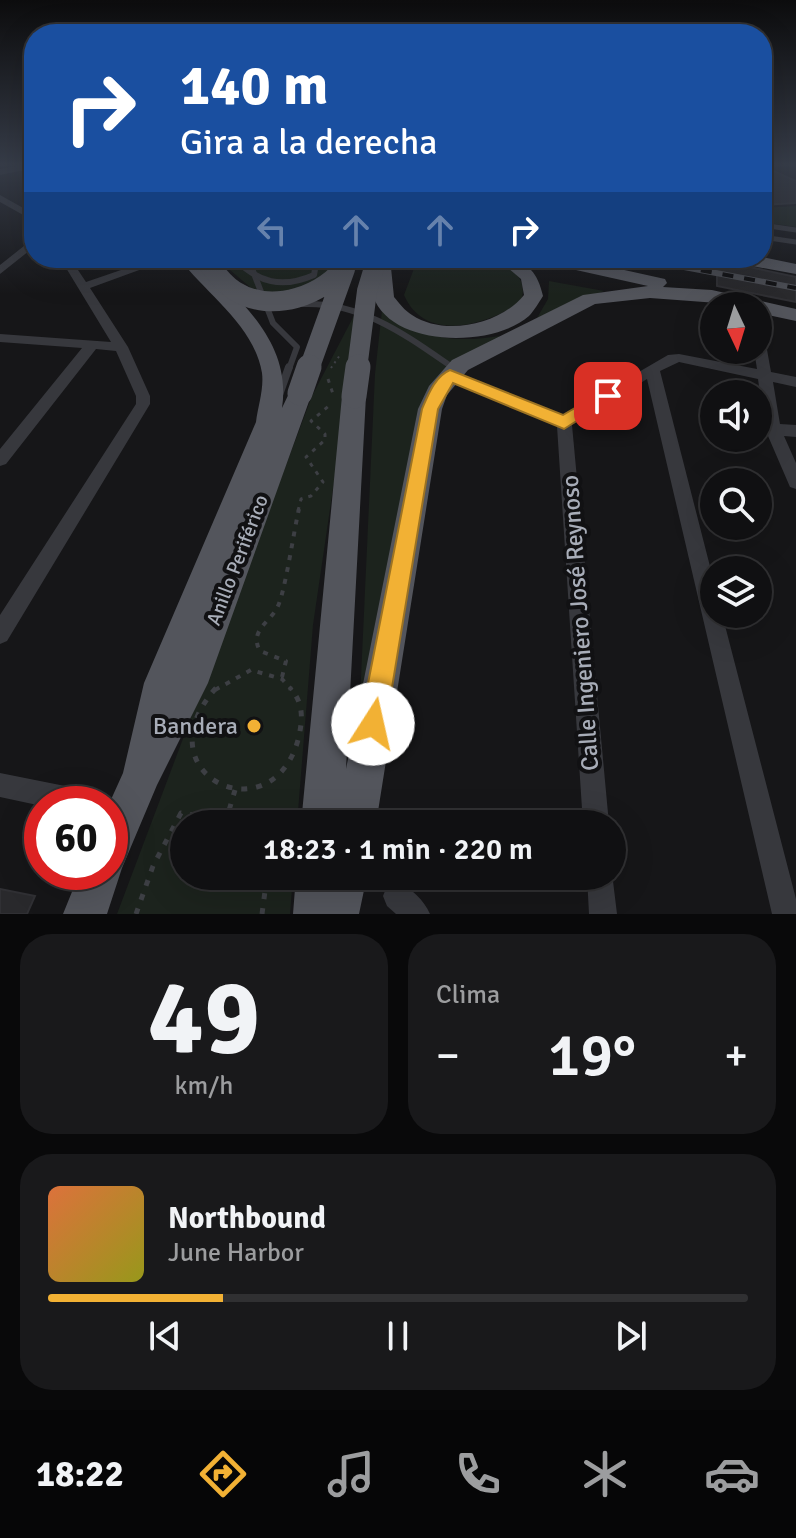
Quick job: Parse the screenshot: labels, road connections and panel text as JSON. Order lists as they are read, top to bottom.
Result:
{
  "streets": {
    "main road": ["Anillo Periférico"],
    "street": ["Calle Ingeniero José Reynoso"]
  },
  "places": ["Bandera"],
  "north": "bottom",
  "page": {
    "turn": ["140 m", "Gira a la derecha"],
    "limit": "60",
    "trip": "18:23 · 1 min · 220 m",
    "tile": [
      ["49", "km/h"],
      "Clima"
    ],
    "heat": ["−", "19°", "+"],
    "song": ["Northbound", "June Harbor"],
    "tabs": "18:22"
  }
}
